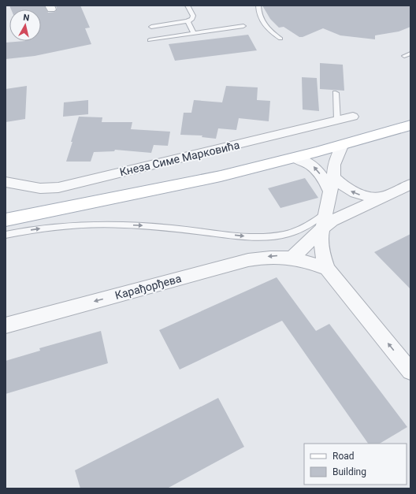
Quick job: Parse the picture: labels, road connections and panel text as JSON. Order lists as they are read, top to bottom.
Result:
{
  "streets": {
    "street": ["Кнеза Симе Марковића", "Карађорђева"]
  },
  "one_way": ["Карађорђева"],
  "legend": ["Road", "Building"],
  "north": "top"
}
